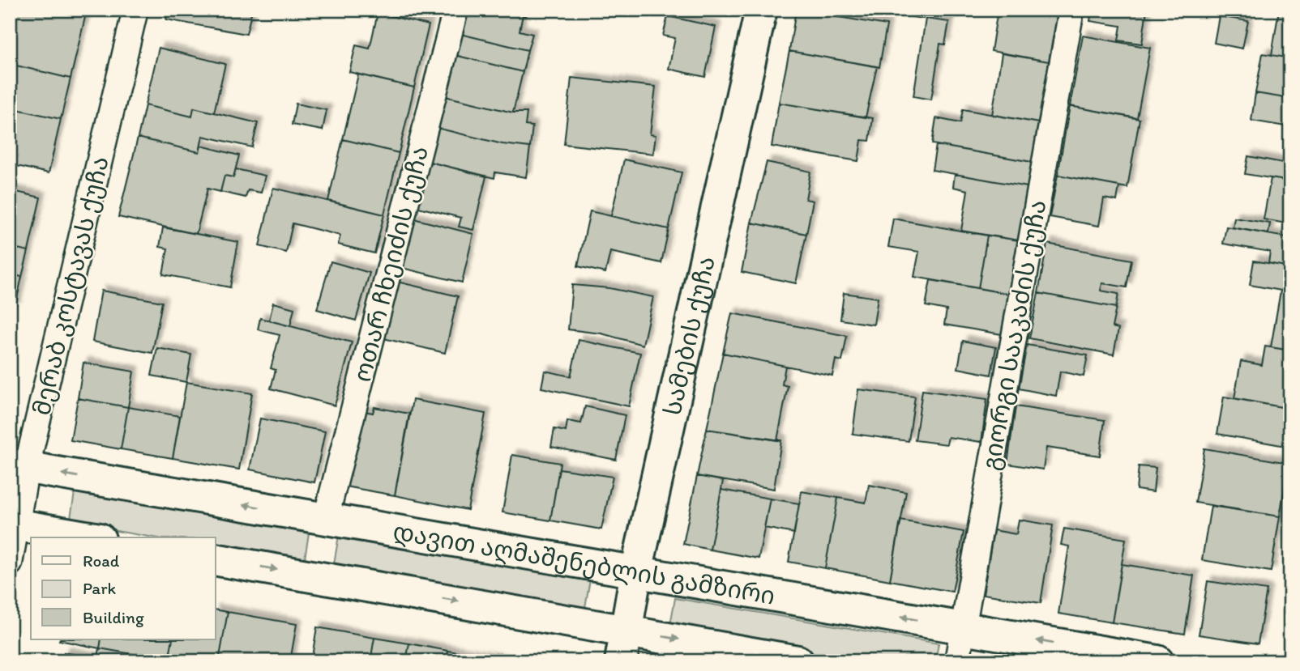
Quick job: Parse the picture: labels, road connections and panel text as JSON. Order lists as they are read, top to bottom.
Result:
{
  "streets": {
    "street": [
      "ოთარ ჩხეიძის ქუჩა",
      "მერაბ კოსტავას ქუჩა",
      "სამების ქუჩა",
      "გიორგი სააკაძის ქუჩა",
      "დავით აღმაშენებლის გამზირი"
    ]
  },
  "crossings": [
    ["ოთარ ჩხეიძის ქუჩა", "დავით აღმაშენებლის გამზირი"],
    ["მერაბ კოსტავას ქუჩა", "დავით აღმაშენებლის გამზირი"],
    ["სამების ქუჩა", "დავით აღმაშენებლის გამზირი"],
    ["გიორგი სააკაძის ქუჩა", "დავით აღმაშენებლის გამზირი"]
  ],
  "legend": ["Road", "Park", "Building"]
}
